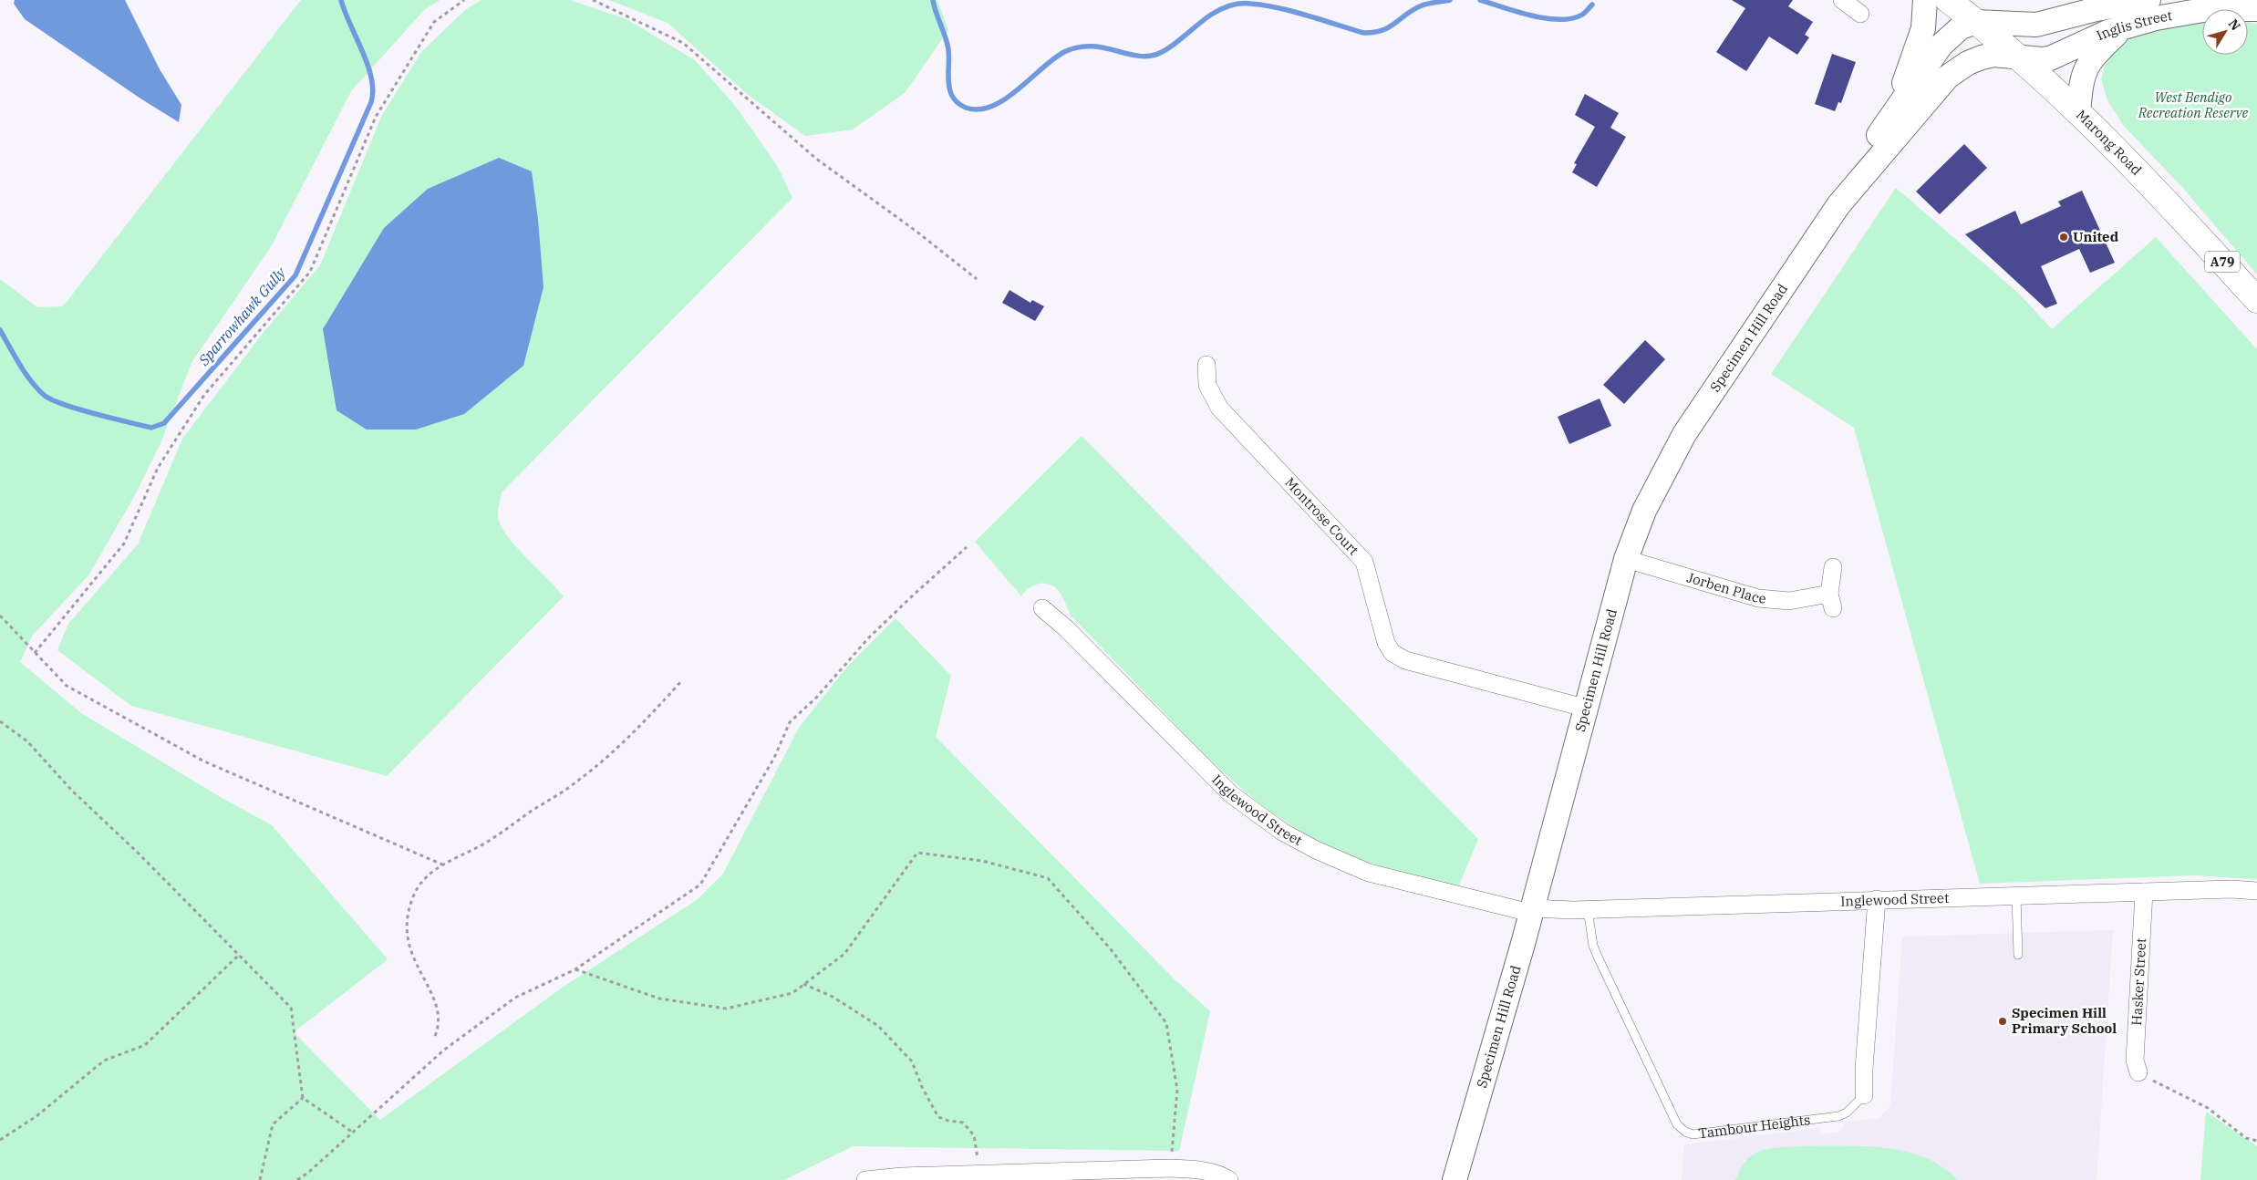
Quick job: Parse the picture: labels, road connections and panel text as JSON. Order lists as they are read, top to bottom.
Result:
{
  "streets": {
    "highway": ["Marong Road", "A79"],
    "main road": ["Inglis Street", "Specimen Hill Road"],
    "street": [
      "Montrose Court",
      "Jorben Place",
      "Inglewood Street",
      "Hasker Street",
      "Tambour Heights"
    ]
  },
  "crossings": [
    ["Inglis Street", "Marong Road"],
    ["Inglis Street", "Specimen Hill Road"],
    ["Marong Road", "Specimen Hill Road"],
    ["Specimen Hill Road", "Montrose Court"],
    ["Specimen Hill Road", "Jorben Place"],
    ["Specimen Hill Road", "Inglewood Street"],
    ["Inglewood Street", "Hasker Street"],
    ["Inglewood Street", "Tambour Heights"]
  ],
  "water": ["Sparrowhawk Gully"],
  "parks": ["West Bendigo Recreation Reserve"],
  "places": ["United", "Specimen Hill Primary School"],
  "north": "top right"
}
